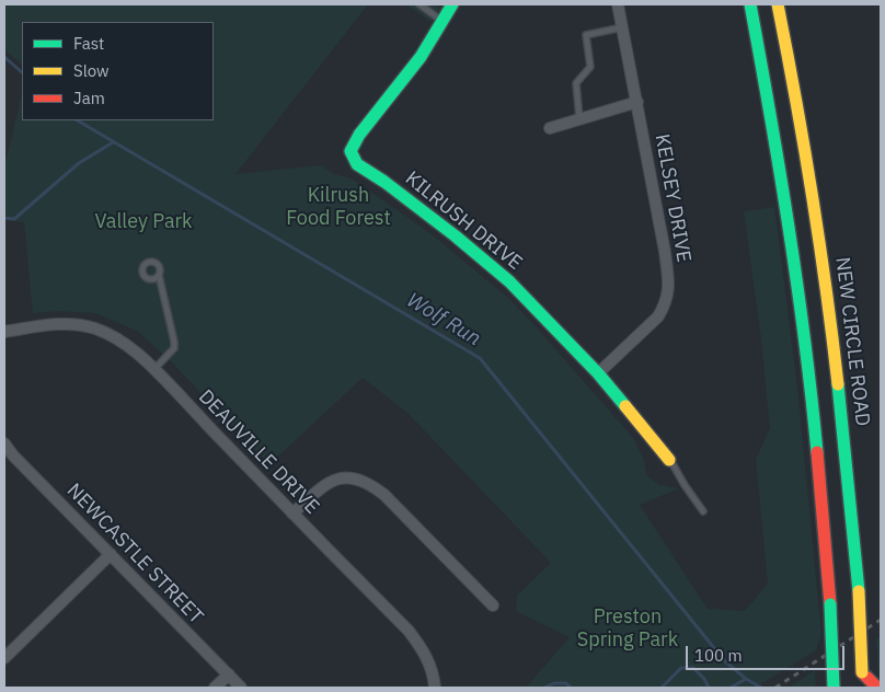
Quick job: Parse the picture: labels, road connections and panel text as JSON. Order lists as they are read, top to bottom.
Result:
{
  "streets": {
    "main road": ["KILRUSH DRIVE", "NEW CIRCLE ROAD"],
    "street": ["KELSEY DRIVE", "DEAUVILLE DRIVE", "NEWCASTLE STREET"]
  },
  "crossings": [
    ["KELSEY DRIVE", "KILRUSH DRIVE"]
  ],
  "water": ["Wolf Run"],
  "parks": ["Kilrush Food Forest", "Valley Park", "Preston Spring Park"],
  "legend": ["Fast", "Slow", "Jam"],
  "scale_bar": "100 m"
}
